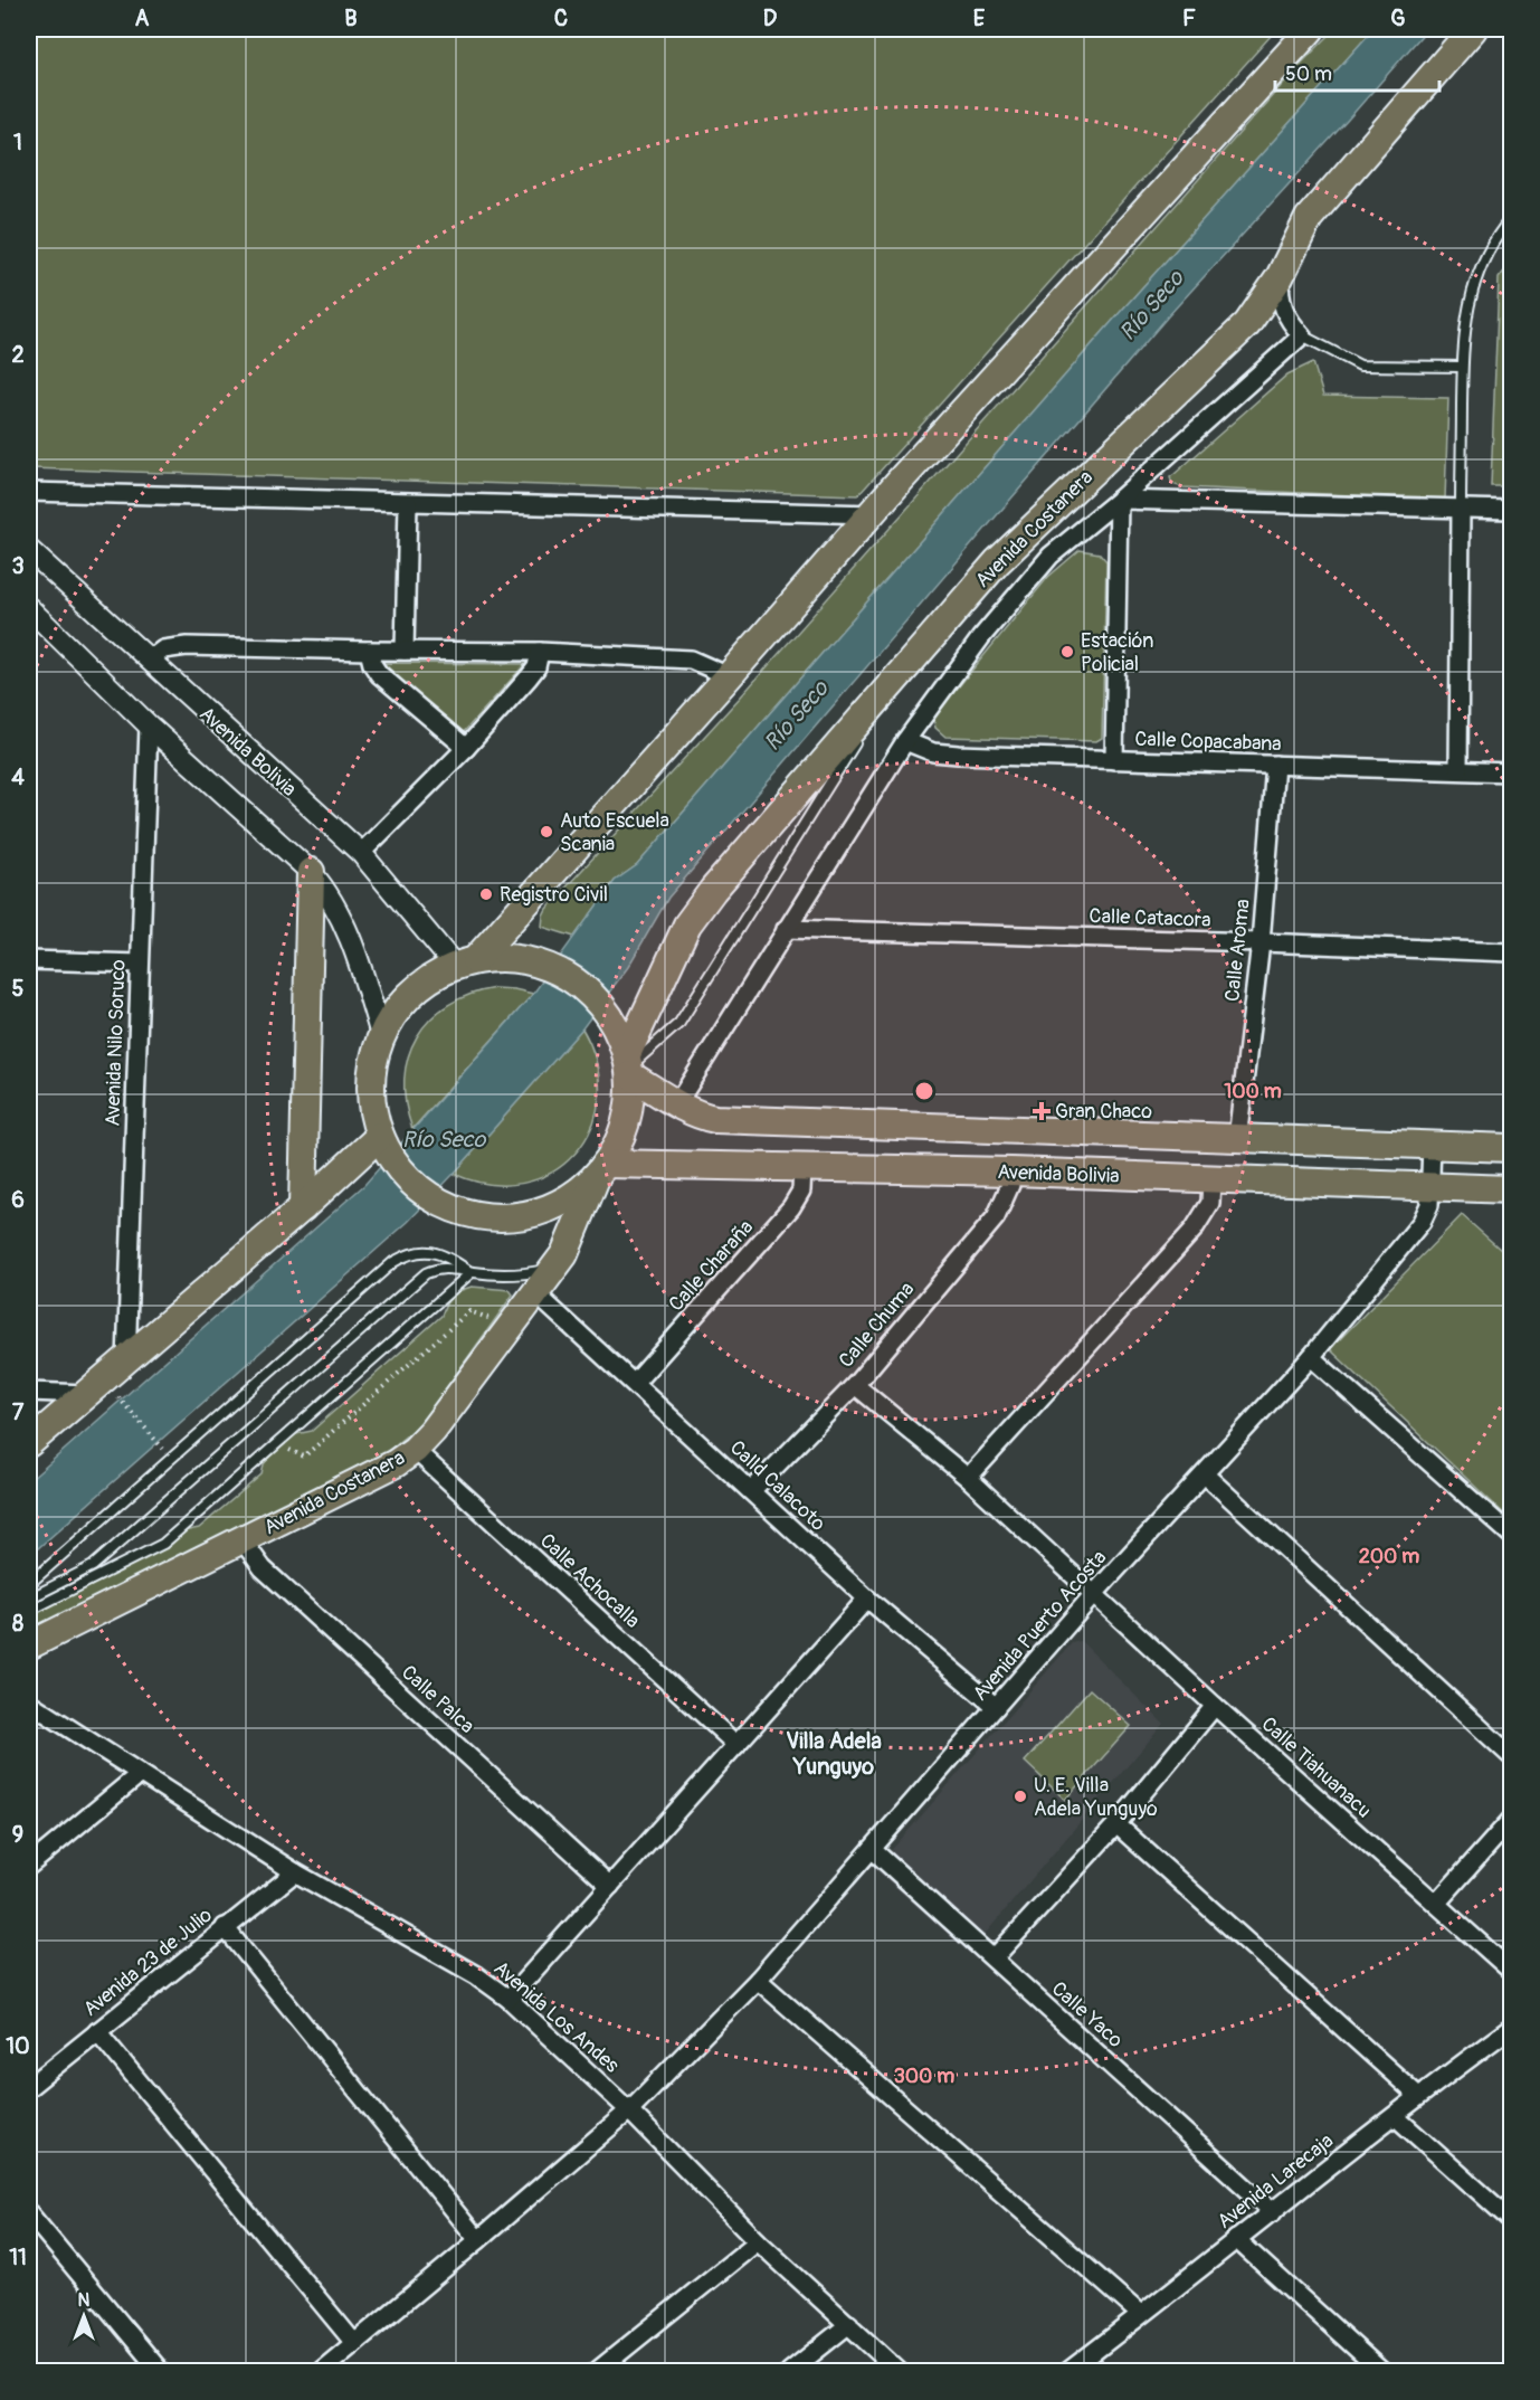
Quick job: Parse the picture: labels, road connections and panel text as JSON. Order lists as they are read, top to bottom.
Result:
{
  "streets": {
    "main road": ["Avenida Costanera", "Avenida Bolivia"],
    "street": [
      "Calle Copacabana",
      "Calle Catacora",
      "Calle Aroma",
      "Avenida Nilo Soruco",
      "Calle Charaña",
      "Calle Chuma",
      "Calld Calacoto",
      "Calle Achocalla",
      "Avenida Puerto Acosta",
      "Calle Palca",
      "Calle Tiahuanacu",
      "Avenida 23 de Julio",
      "Calle Yaco",
      "Avenida Los Andes",
      "Avenida Larecaja"
    ]
  },
  "crossings": [
    ["Avenida Costanera", "Avenida Bolivia"],
    ["Avenida Costanera", "Calld Calacoto"],
    ["Avenida Costanera", "Calle Achocalla"],
    ["Avenida Costanera", "Calle Palca"],
    ["Calle Copacabana", "Calle Aroma"],
    ["Avenida Bolivia", "Calle Aroma"],
    ["Avenida Bolivia", "Calle Charaña"],
    ["Avenida Bolivia", "Calle Chuma"],
    ["Avenida Bolivia", "Avenida Puerto Acosta"],
    ["Calle Catacora", "Calle Aroma"],
    ["Calle Charaña", "Calld Calacoto"],
    ["Calle Chuma", "Calld Calacoto"],
    ["Calle Chuma", "Calle Tiahuanacu"],
    ["Calld Calacoto", "Avenida Puerto Acosta"],
    ["Avenida Puerto Acosta", "Calle Tiahuanacu"],
    ["Avenida Puerto Acosta", "Calle Yaco"],
    ["Avenida Puerto Acosta", "Avenida Los Andes"],
    ["Avenida 23 de Julio", "Avenida Los Andes"],
    ["Calle Yaco", "Avenida Larecaja"]
  ],
  "districts": ["Villa Adela Yunguyo"],
  "water": ["Río Seco"],
  "places": {
    "other": [
      "Estación Policial",
      "Auto Escuela Scania",
      "Registro Civil",
      "U. E. Villa Adela Yunguyo"
    ],
    "health": ["Gran Chaco"]
  },
  "scale_bar": "50 m",
  "north": "top",
  "grid": {
    "columns": [
      "A",
      "B",
      "C",
      "D",
      "E",
      "F",
      "G"
    ],
    "rows": [
      "1",
      "2",
      "3",
      "4",
      "5",
      "6",
      "7",
      "8",
      "9",
      "10",
      "11"
    ]
  },
  "rings": ["100 m", "200 m", "300 m"]
}
